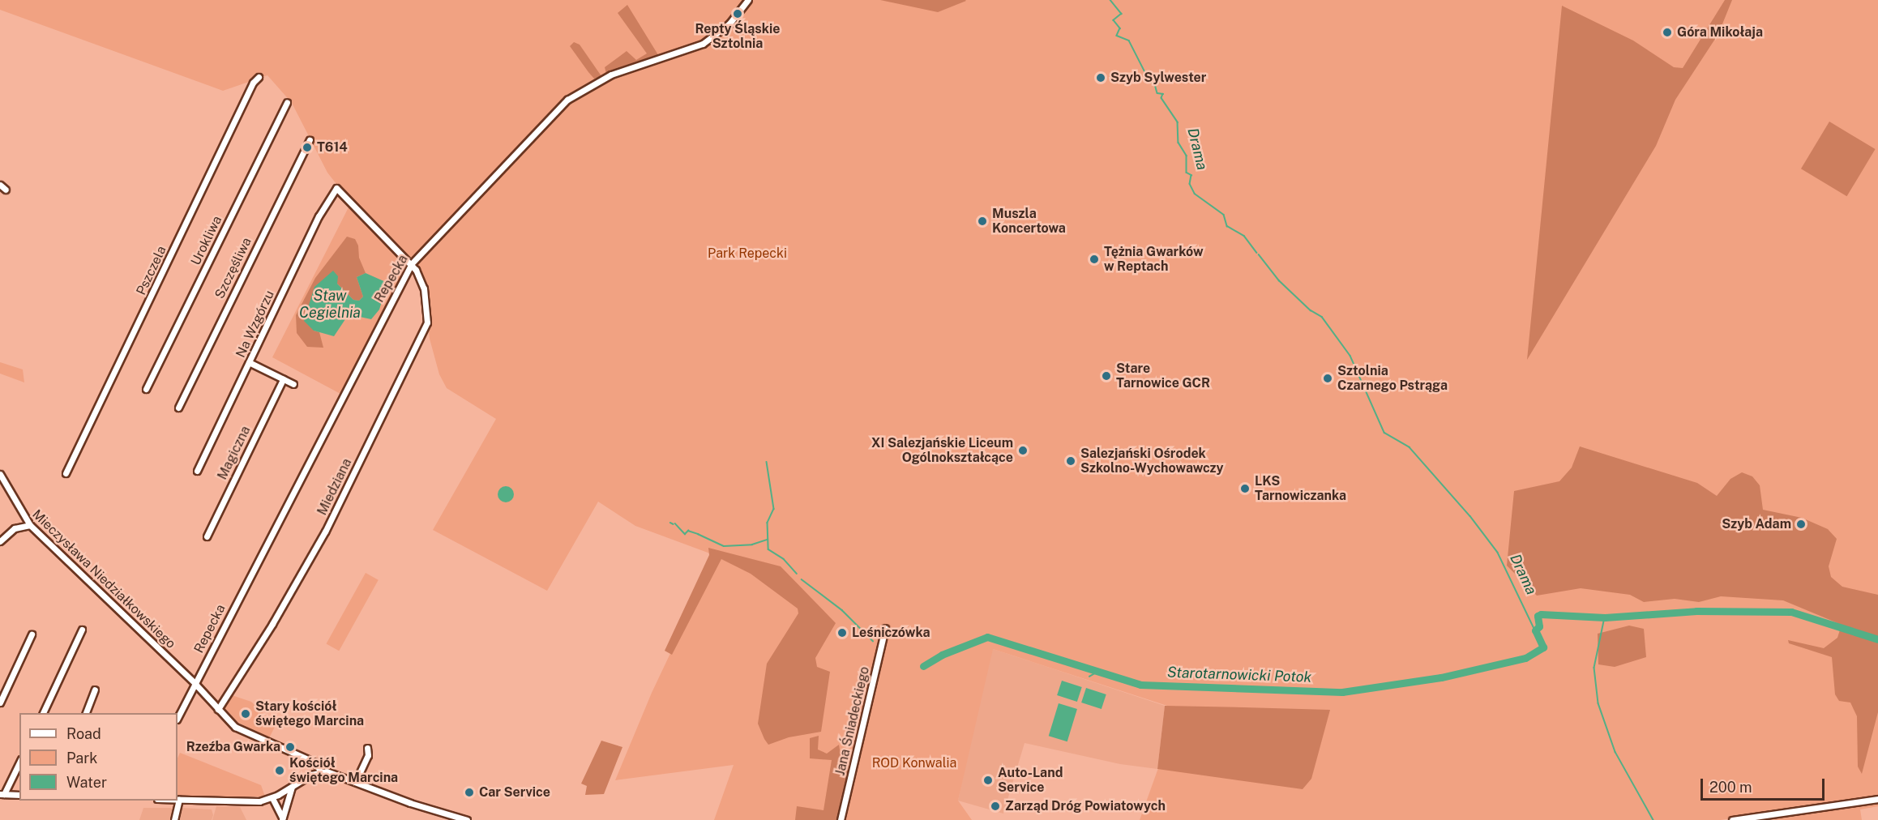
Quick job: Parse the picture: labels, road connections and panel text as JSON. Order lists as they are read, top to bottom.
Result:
{
  "streets": {
    "street": [
      "Urokliwa",
      "Szczęśliwa",
      "Pszczela",
      "Repecka",
      "Na Wzgórzu",
      "Magiczna",
      "Miedziana",
      "Mieczysława Niedziałkowskiego",
      "Jana Śniadeckiego"
    ]
  },
  "crossings": [
    ["Repecka", "Miedziana"],
    ["Repecka", "Mieczysława Niedziałkowskiego"],
    ["Na Wzgórzu", "Miedziana"],
    ["Miedziana", "Mieczysława Niedziałkowskiego"]
  ],
  "water": ["Drama", "Staw Cegielnia", "Starotarnowicki Potok"],
  "parks": ["Park Repecki", "ROD Konwalia"],
  "places": [
    "Repty Śląskie Sztolnia",
    "Góra Mikołaja",
    "Szyb Sylwester",
    "T614",
    "Muszla Koncertowa",
    "Tężnia Gwarków w Reptach",
    "Stare Tarnowice GCR",
    "Sztolnia Czarnego Pstrąga",
    "XI Salezjańskie Liceum Ogólnokształcące",
    "Salezjański Ośrodek Szkolno-Wychowawczy",
    "LKS Tarnowiczanka",
    "Szyb Adam",
    "Leśniczówka",
    "Stary kościół świętego Marcina",
    "Rzeźba Gwarka",
    "Kościół świętego Marcina",
    "Auto-Land Service",
    "Car Service",
    "Zarząd Dróg Powiatowych"
  ],
  "legend": ["Road", "Park", "Water"],
  "scale_bar": "200 m"
}
